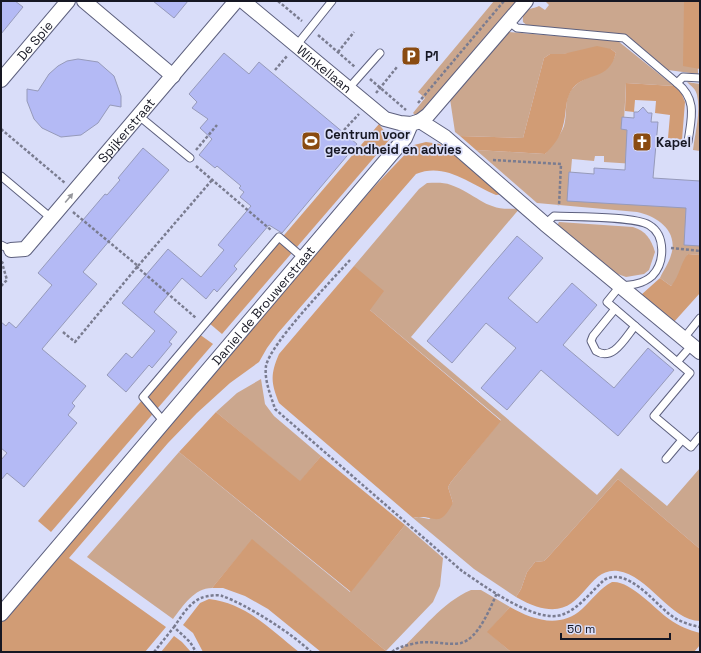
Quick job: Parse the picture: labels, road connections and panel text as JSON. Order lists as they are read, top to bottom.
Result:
{
  "streets": {
    "street": [
      "De Spie",
      "Winkellaan",
      "Spijkerstraat",
      "Daniel de Brouwerstraat"
    ]
  },
  "crossings": [
    ["Winkellaan", "Daniel de Brouwerstraat"]
  ],
  "places": {
    "parking": ["P1"],
    "sports": ["Centrum voor gezondheid en advies"],
    "church": ["Kapel"]
  },
  "scale_bar": "50 m"
}
